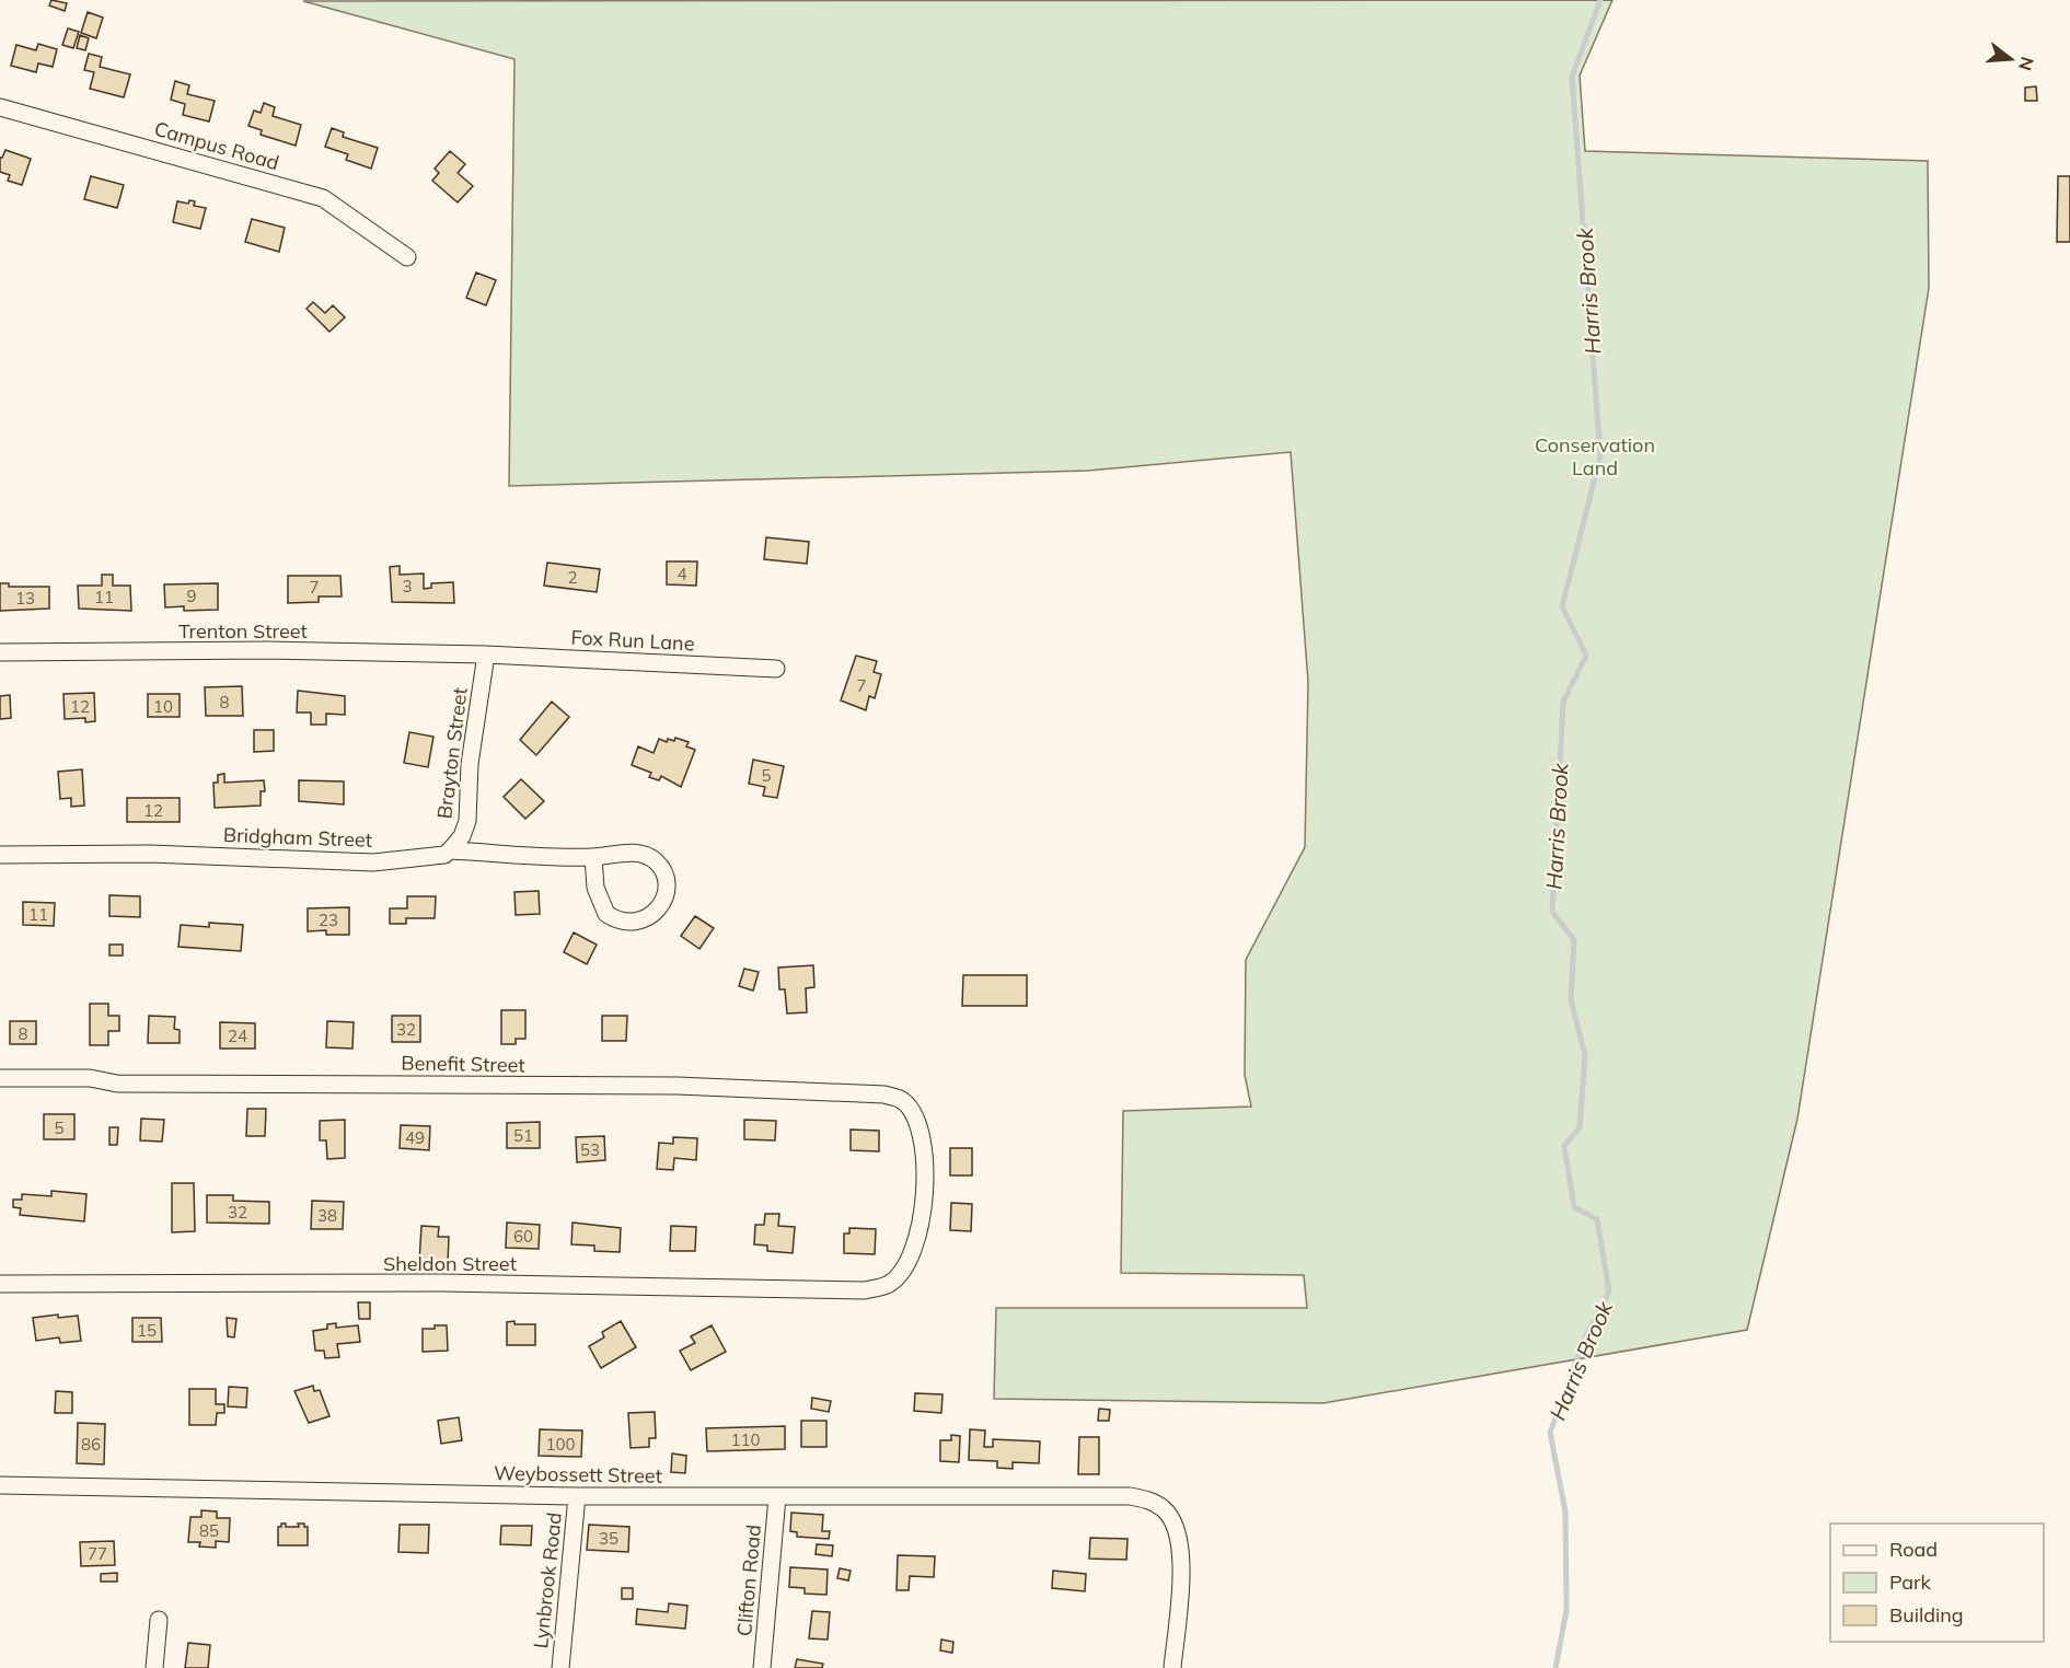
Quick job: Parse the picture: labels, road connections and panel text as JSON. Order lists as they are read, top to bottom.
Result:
{
  "streets": {
    "street": [
      "Campus Road",
      "Trenton Street",
      "Fox Run Lane",
      "Brayton Street",
      "Bridgham Street",
      "Benefit Street",
      "Sheldon Street",
      "Weybossett Street",
      "Lynbrook Road",
      "Clifton Road"
    ]
  },
  "crossings": [
    ["Trenton Street", "Fox Run Lane"],
    ["Trenton Street", "Brayton Street"],
    ["Fox Run Lane", "Brayton Street"],
    ["Brayton Street", "Bridgham Street"],
    ["Benefit Street", "Sheldon Street"],
    ["Weybossett Street", "Lynbrook Road"],
    ["Weybossett Street", "Clifton Road"]
  ],
  "water": ["Harris Brook"],
  "parks": ["Conservation Land"],
  "house_numbers": [
    "4",
    "2",
    "3",
    "7",
    "9",
    "11",
    "13",
    "7",
    "8",
    "12",
    "10",
    "5",
    "12",
    "11",
    "23",
    "32",
    "8",
    "24",
    "5",
    "51",
    "49",
    "53",
    "32",
    "38",
    "60",
    "15",
    "110",
    "86",
    "100",
    "85",
    "35",
    "77"
  ],
  "legend": ["Road", "Park", "Building"],
  "north": "right"
}
